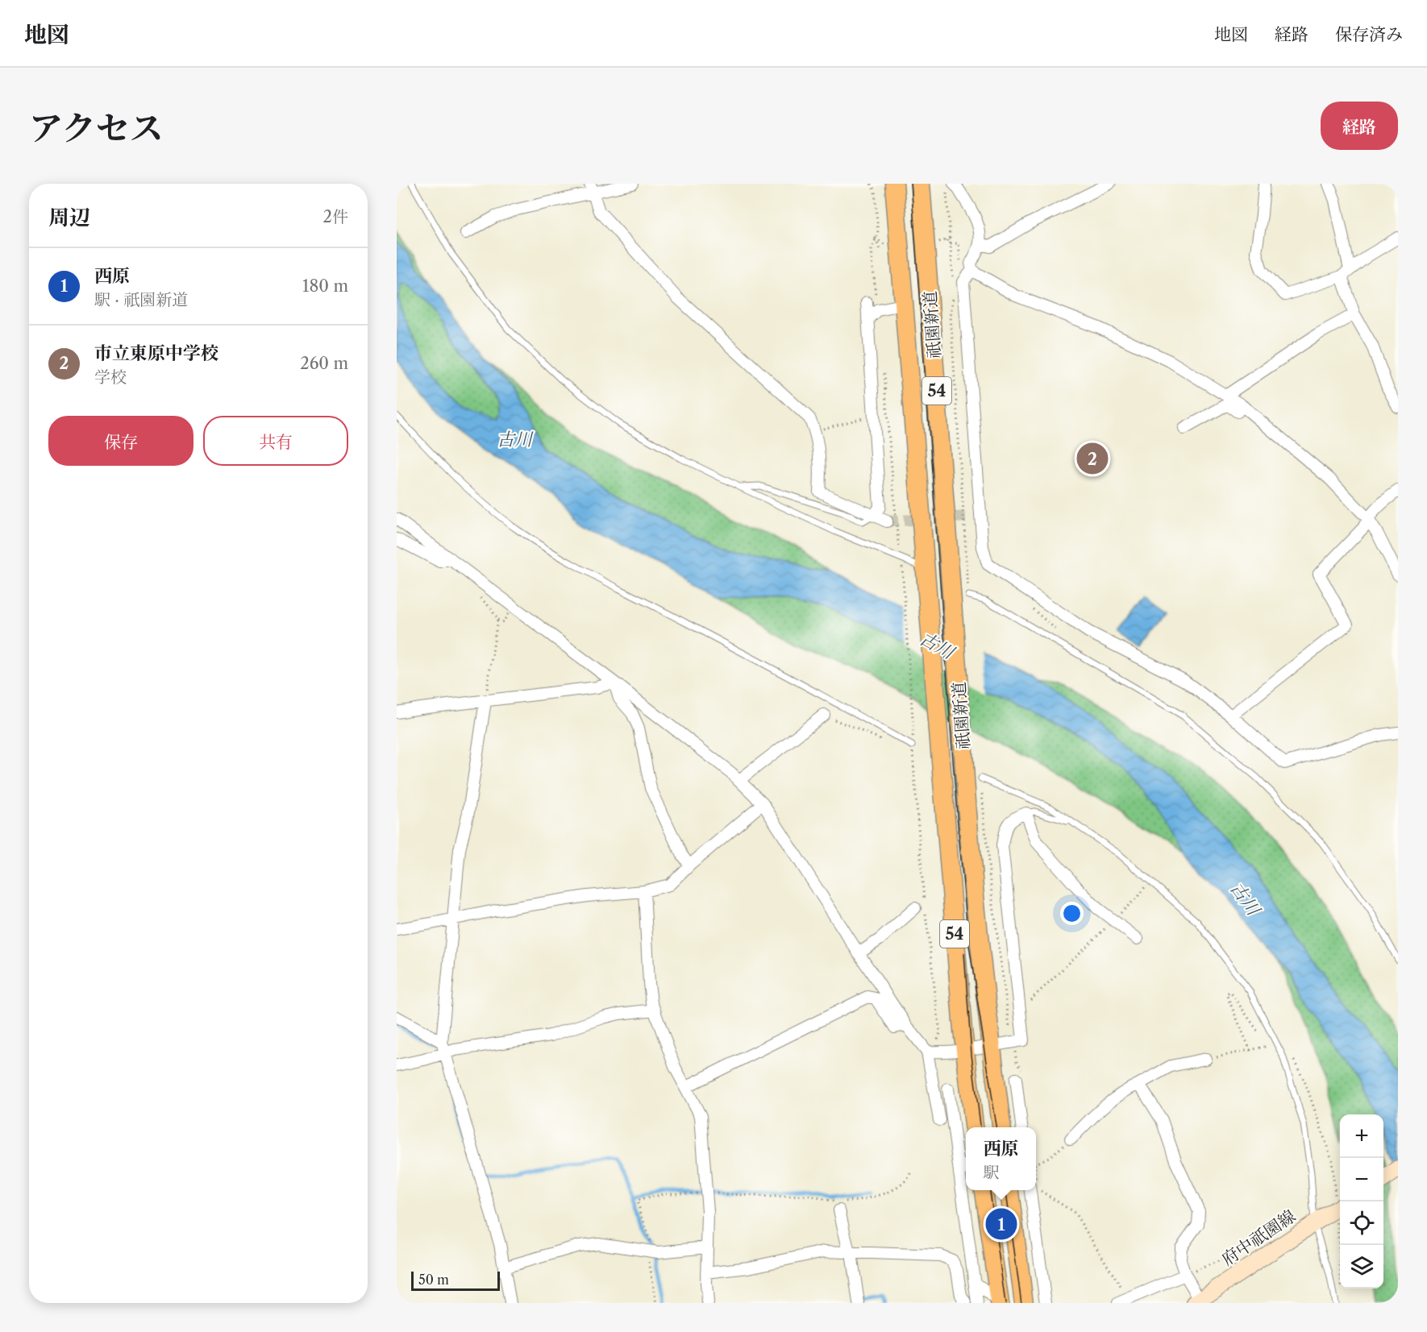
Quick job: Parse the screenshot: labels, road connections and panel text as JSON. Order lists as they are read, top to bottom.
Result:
{
  "streets": {
    "highway": ["祇園新道", "54"],
    "main road": ["府中祇園線"]
  },
  "water": ["古川"],
  "scale_bar": "50 m",
  "page": {
    "header": "地図",
    "nav": ["地図", "経路", "保存済み"],
    "title": "アクセス",
    "buttons": [
      "経路",
      ["保存", "共有"]
    ],
    "heading": ["周辺", "2件"],
    "list": [
      {
        "mark": "1",
        "name": "西原",
        "note": "駅 · 祇園新道",
        "value": "180 m"
      },
      {
        "mark": "2",
        "name": "市立東原中学校",
        "note": "学校",
        "value": "260 m"
      }
    ],
    "pins": ["2", "1"],
    "map_buttons": ["+", "−"],
    "popup": ["西原", "駅"],
    "scale": "50 m"
  }
}
